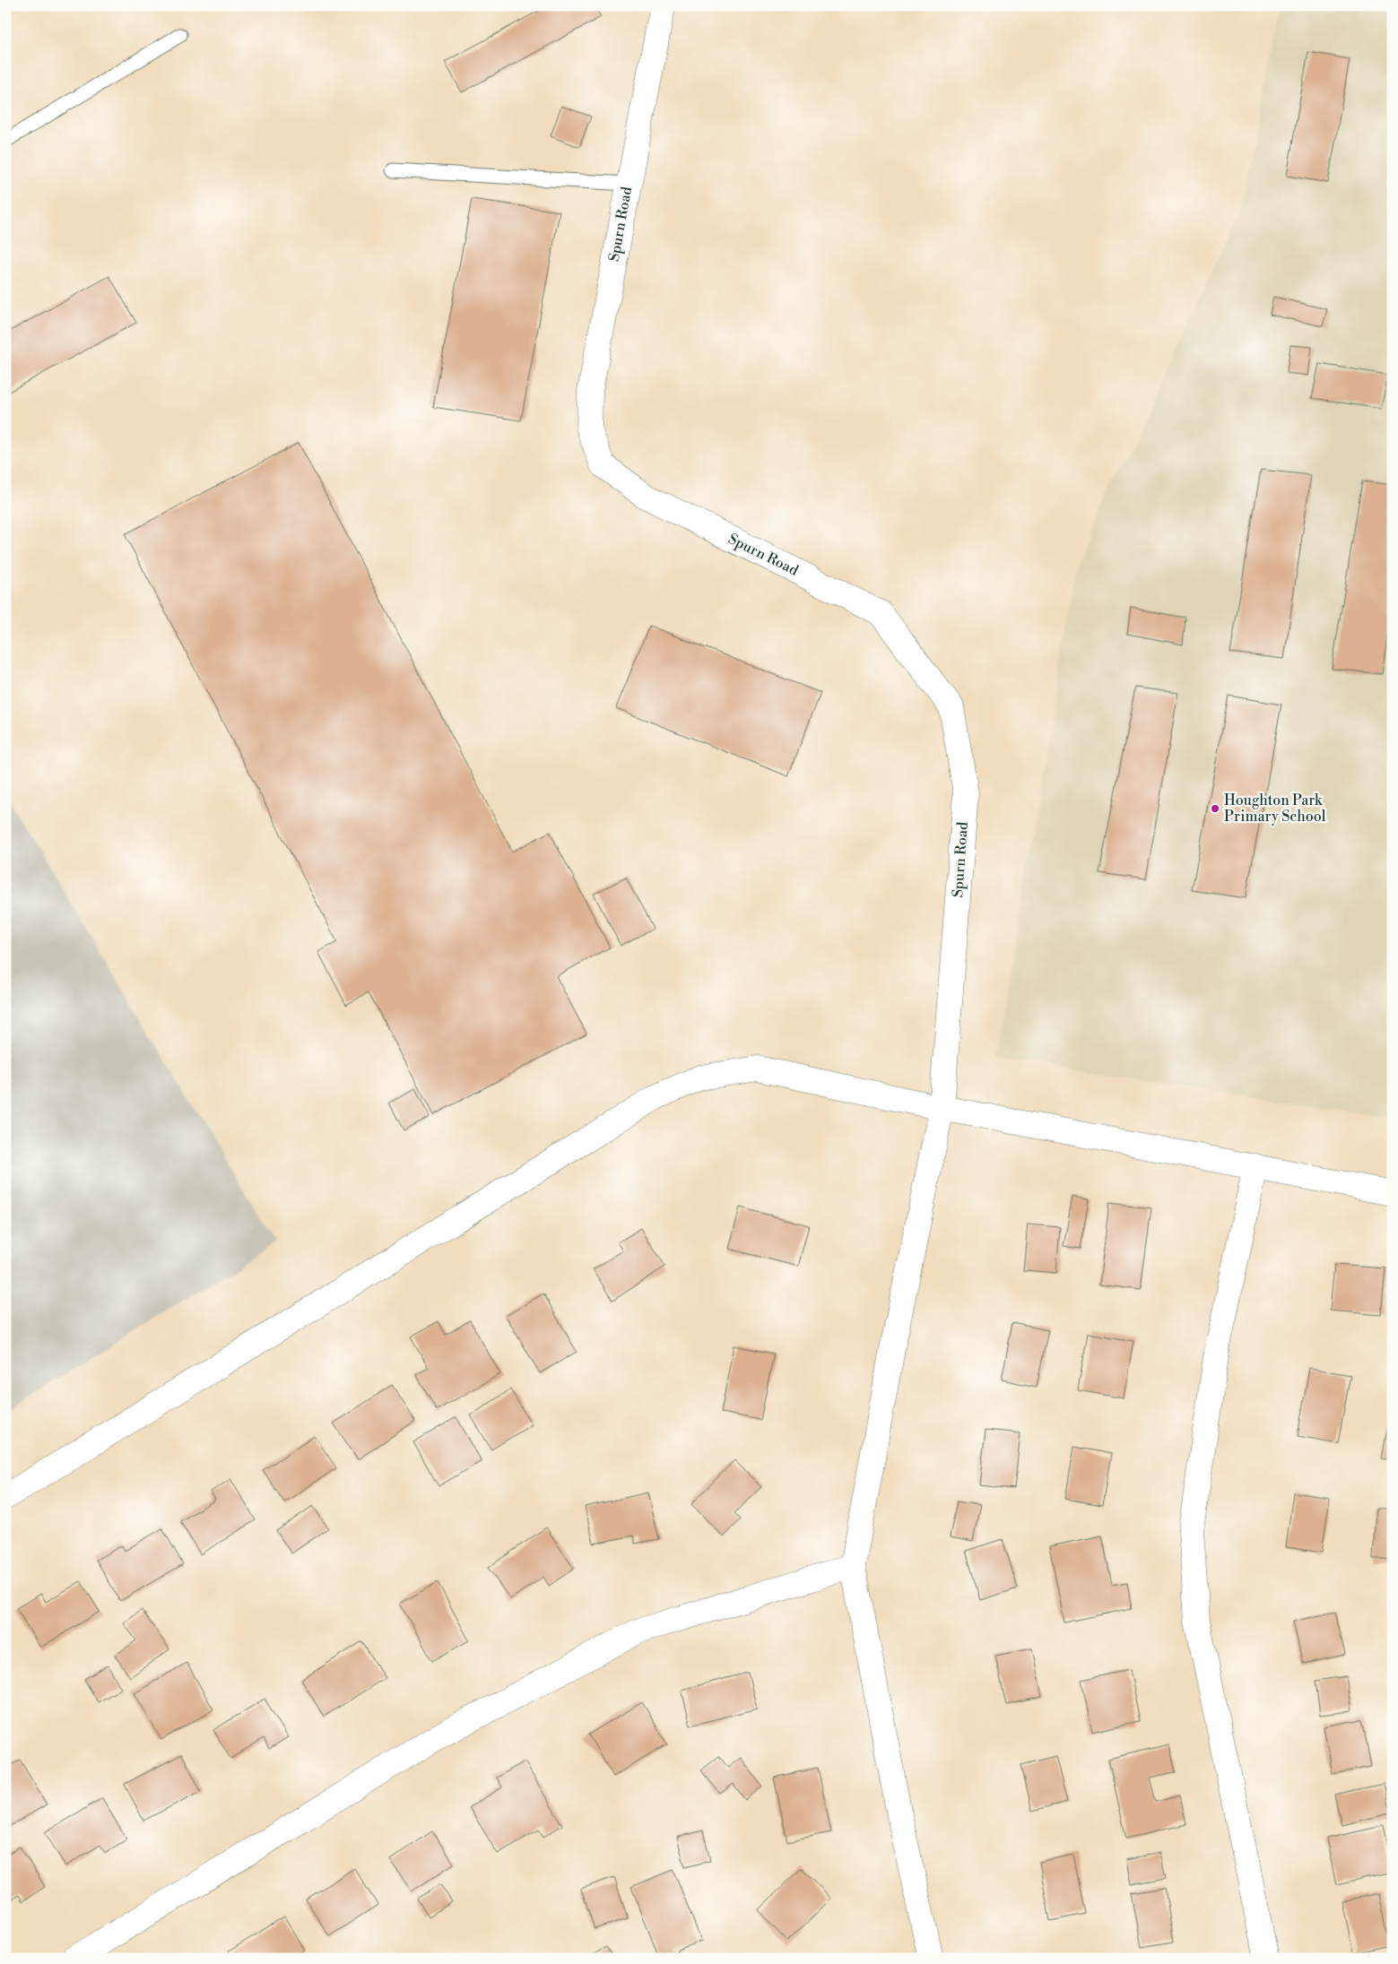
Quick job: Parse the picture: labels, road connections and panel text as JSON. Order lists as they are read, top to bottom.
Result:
{
  "streets": {
    "street": ["Spurn Road"]
  },
  "places": ["Houghton Park Primary School"]
}
